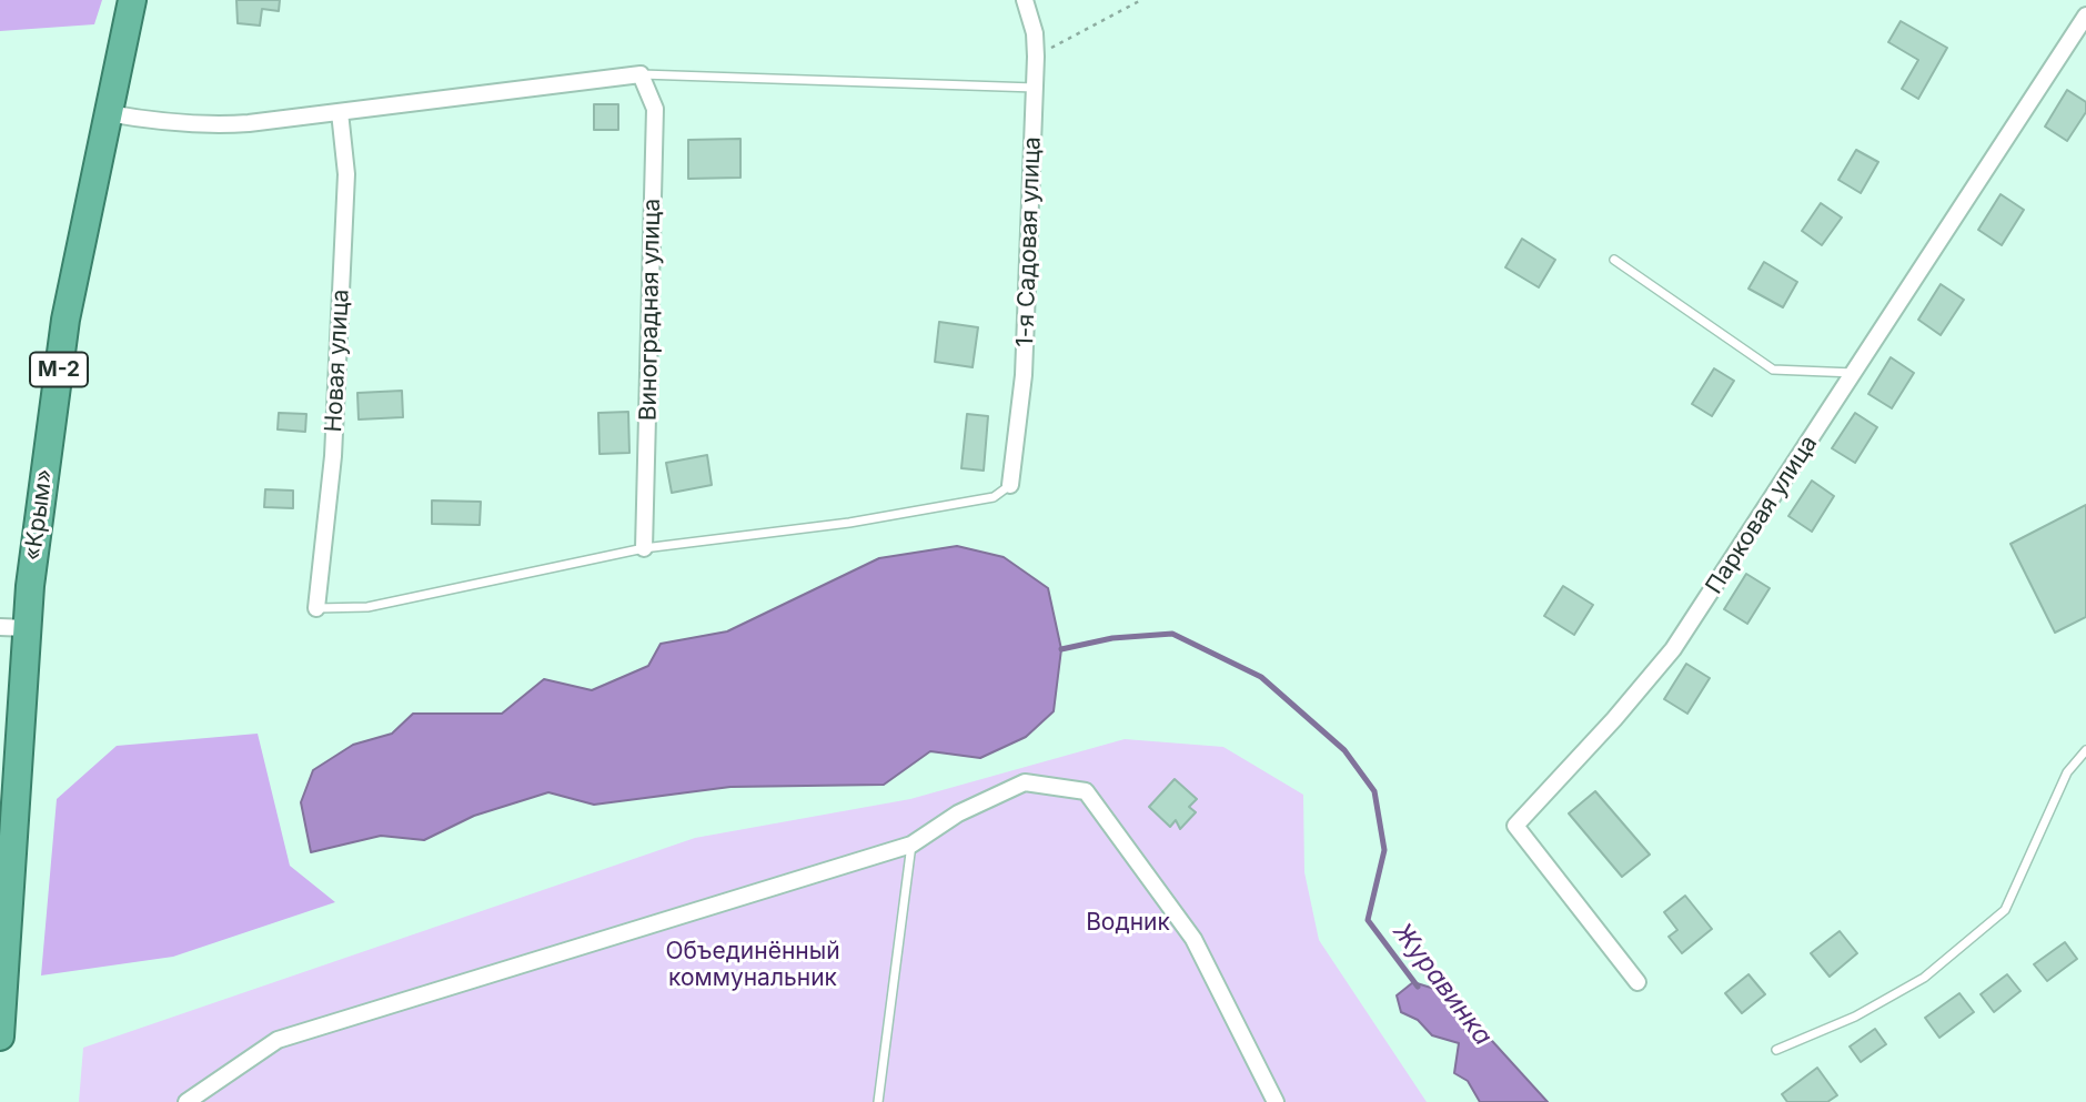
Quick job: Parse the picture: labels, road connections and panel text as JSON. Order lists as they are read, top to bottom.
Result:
{
  "streets": {
    "highway": ["М-2", "«Крым»"],
    "street": [
      "1-я Садовая улица",
      "Виноградная улица",
      "Новая улица",
      "Парковая улица"
    ]
  },
  "water": ["Журавинка"],
  "parks": ["Водник", "Объединённый коммунальник"]
}
